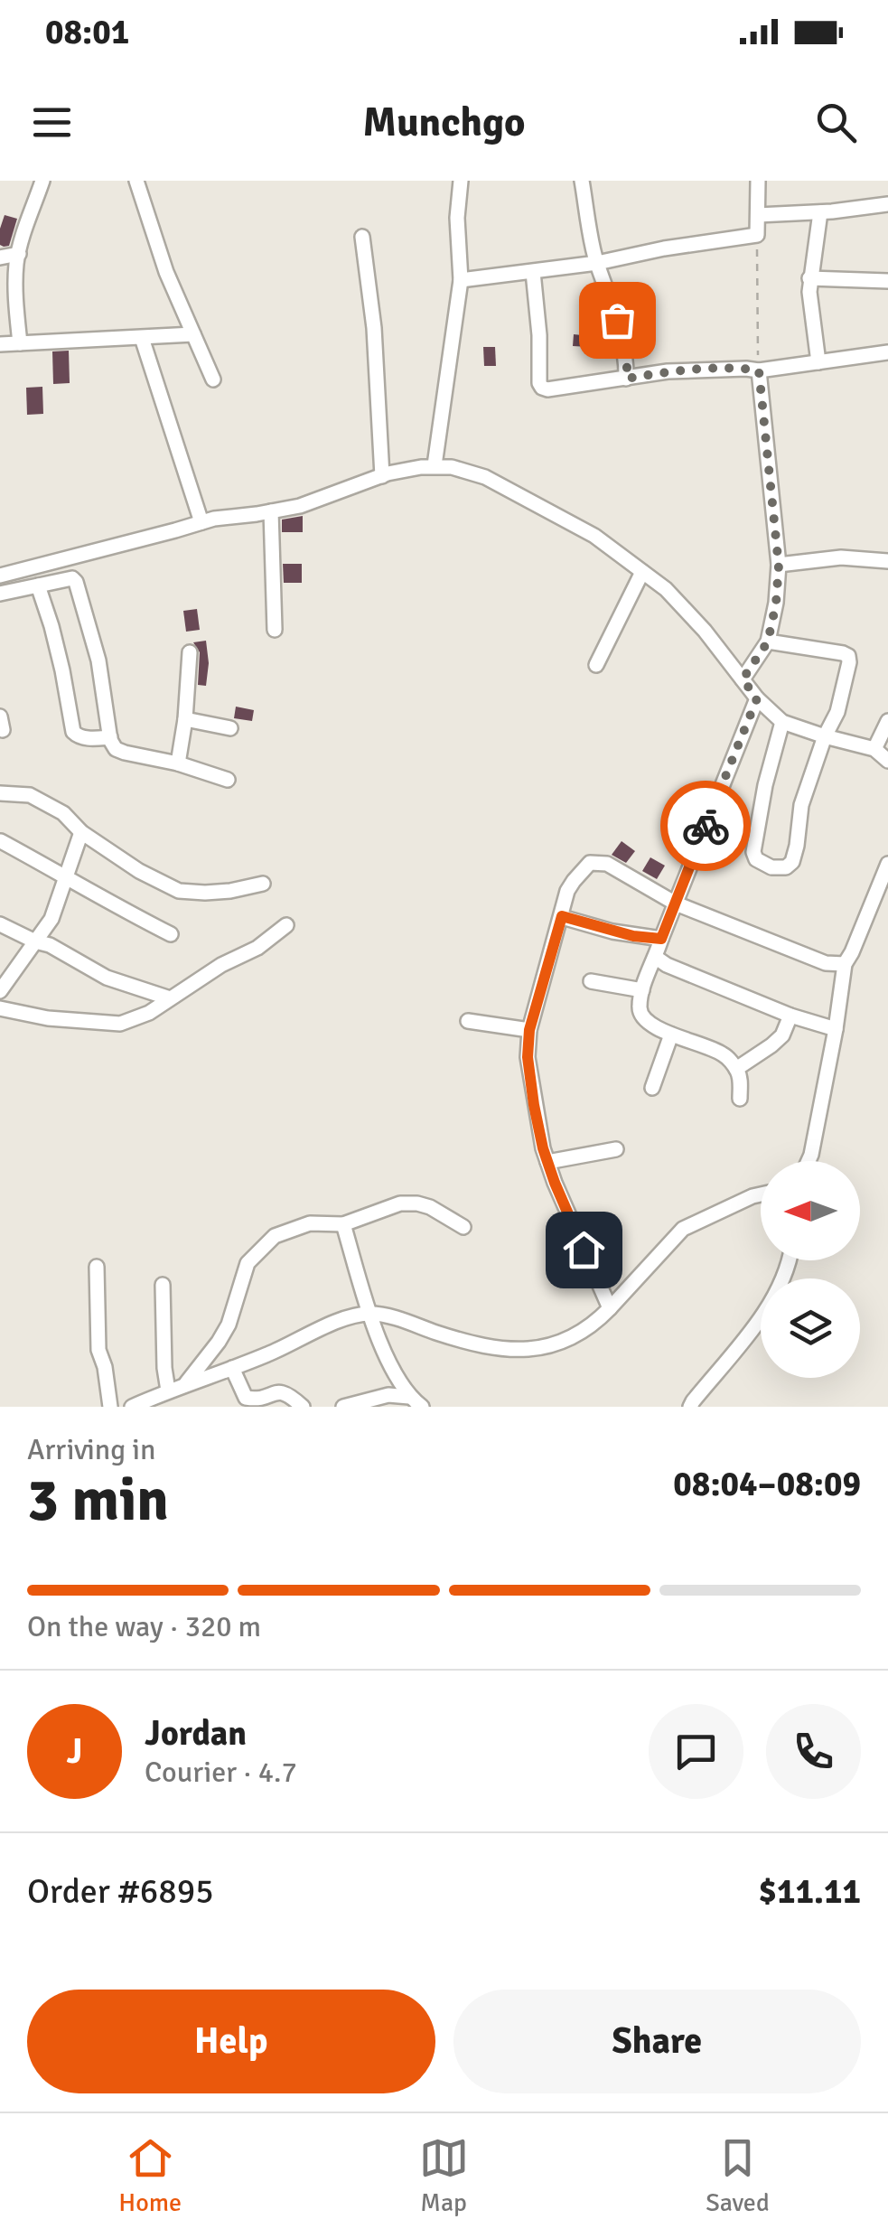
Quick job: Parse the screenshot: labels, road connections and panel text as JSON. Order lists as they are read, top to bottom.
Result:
{
  "north": "left",
  "page": {
    "status": "08:01",
    "header": "Munchgo",
    "heading": ["3 min", "Arriving in", "08:04–08:09"],
    "panel": [
      "Jordan",
      "Courier · 4.7",
      "Order #6895",
      "$11.11"
    ],
    "bar": "On the way · 320 m",
    "round": "J",
    "buttons": ["Help", "Share"],
    "tabs": ["Home", "Map", "Saved"]
  }
}
